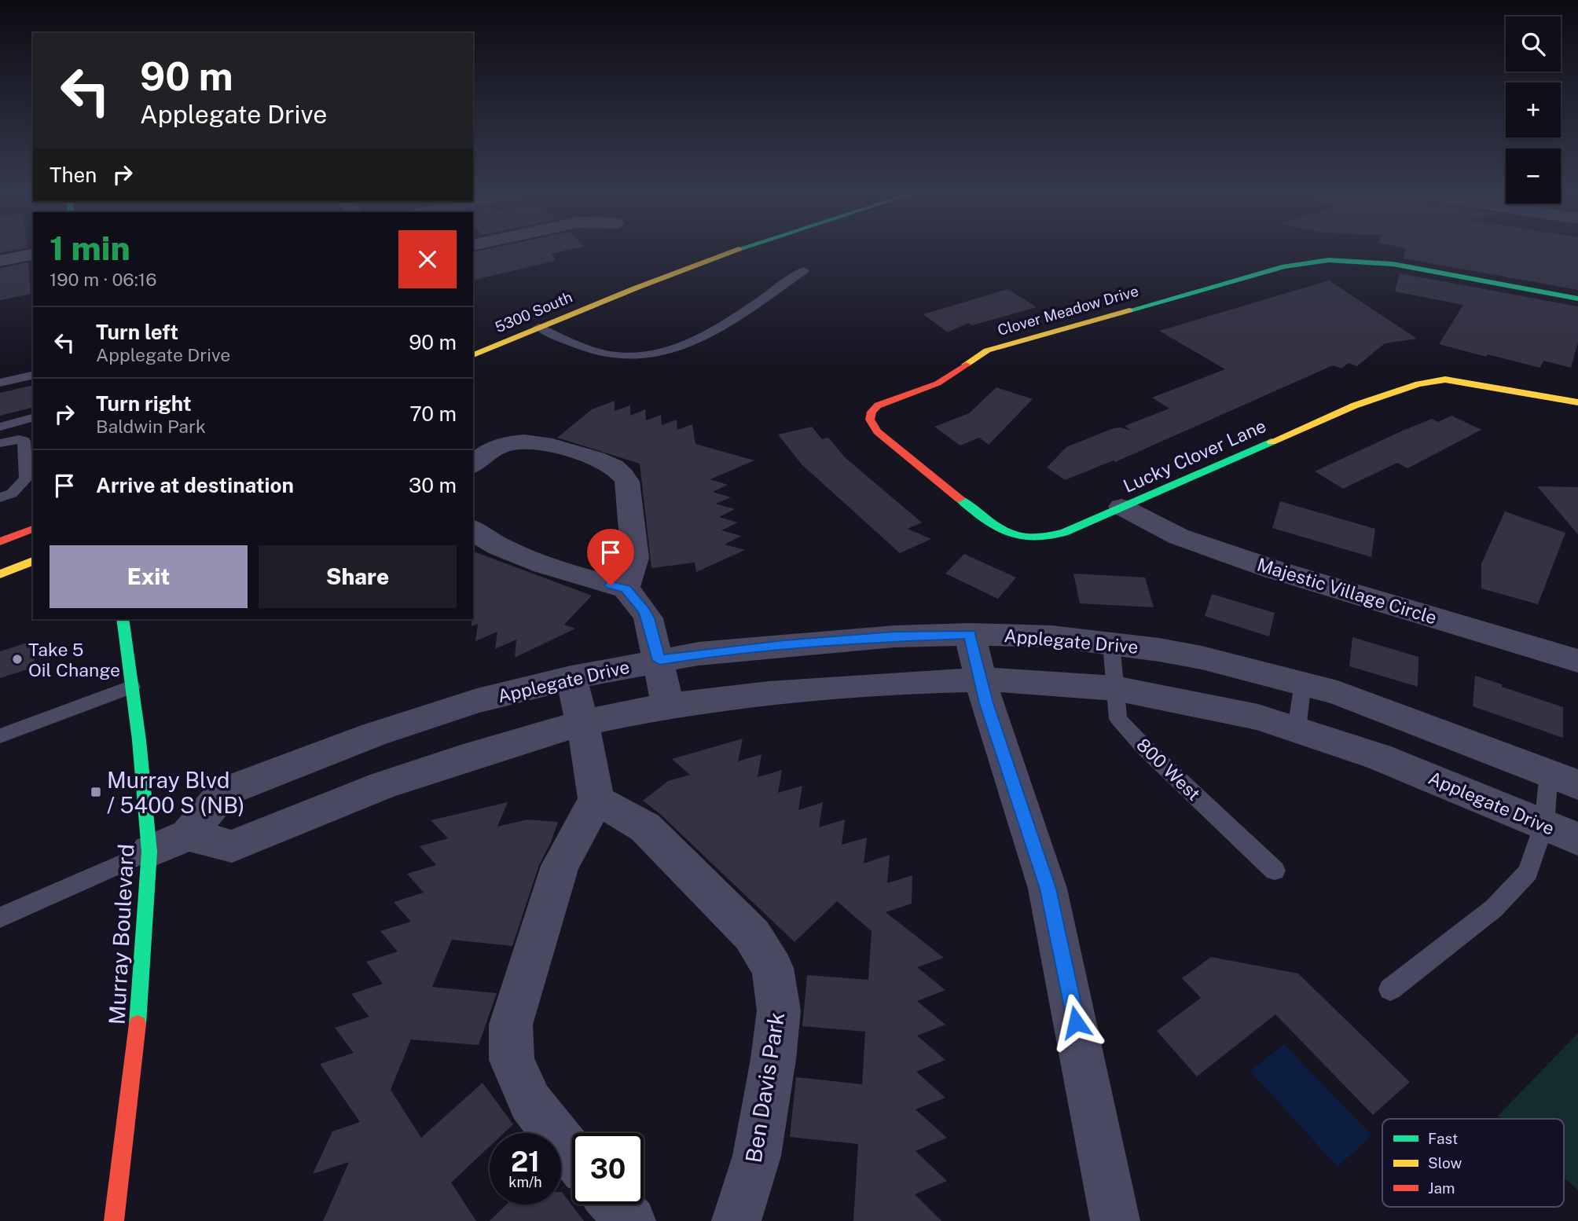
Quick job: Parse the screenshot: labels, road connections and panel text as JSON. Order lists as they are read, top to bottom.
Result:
{
  "streets": {
    "street": [
      "Clover Meadow Drive",
      "5300 South",
      "Lucky Clover Lane",
      "Majestic Village Circle",
      "Applegate Drive",
      "Murray Boulevard",
      "Ben Davis Park"
    ],
    "lane": ["800 West"]
  },
  "crossings": [
    ["Clover Meadow Drive", "Lucky Clover Lane"],
    ["Lucky Clover Lane", "Majestic Village Circle"],
    ["Applegate Drive", "800 West"],
    ["Applegate Drive", "Murray Boulevard"]
  ],
  "places": {
    "other": ["Take 5 Oil Change"],
    "transit": ["Murray Blvd / 5400 S (NB)"]
  },
  "legend": ["Fast", "Slow", "Jam"],
  "page": {
    "map_buttons": ["+", "−"],
    "turn": ["90 m", "Applegate Drive"],
    "then": "Then",
    "heading": ["1 min", "190 m · 06:16"],
    "list": [
      {
        "name": "Turn left",
        "note": "Applegate Drive",
        "value": "90 m"
      },
      {
        "name": "Turn right",
        "note": "Baldwin Park",
        "value": "70 m"
      },
      {
        "name": "Arrive at destination",
        "value": "30 m"
      }
    ],
    "buttons": ["Exit", "Share"],
    "speed": "21 km/h",
    "limit": "30"
  }
}
